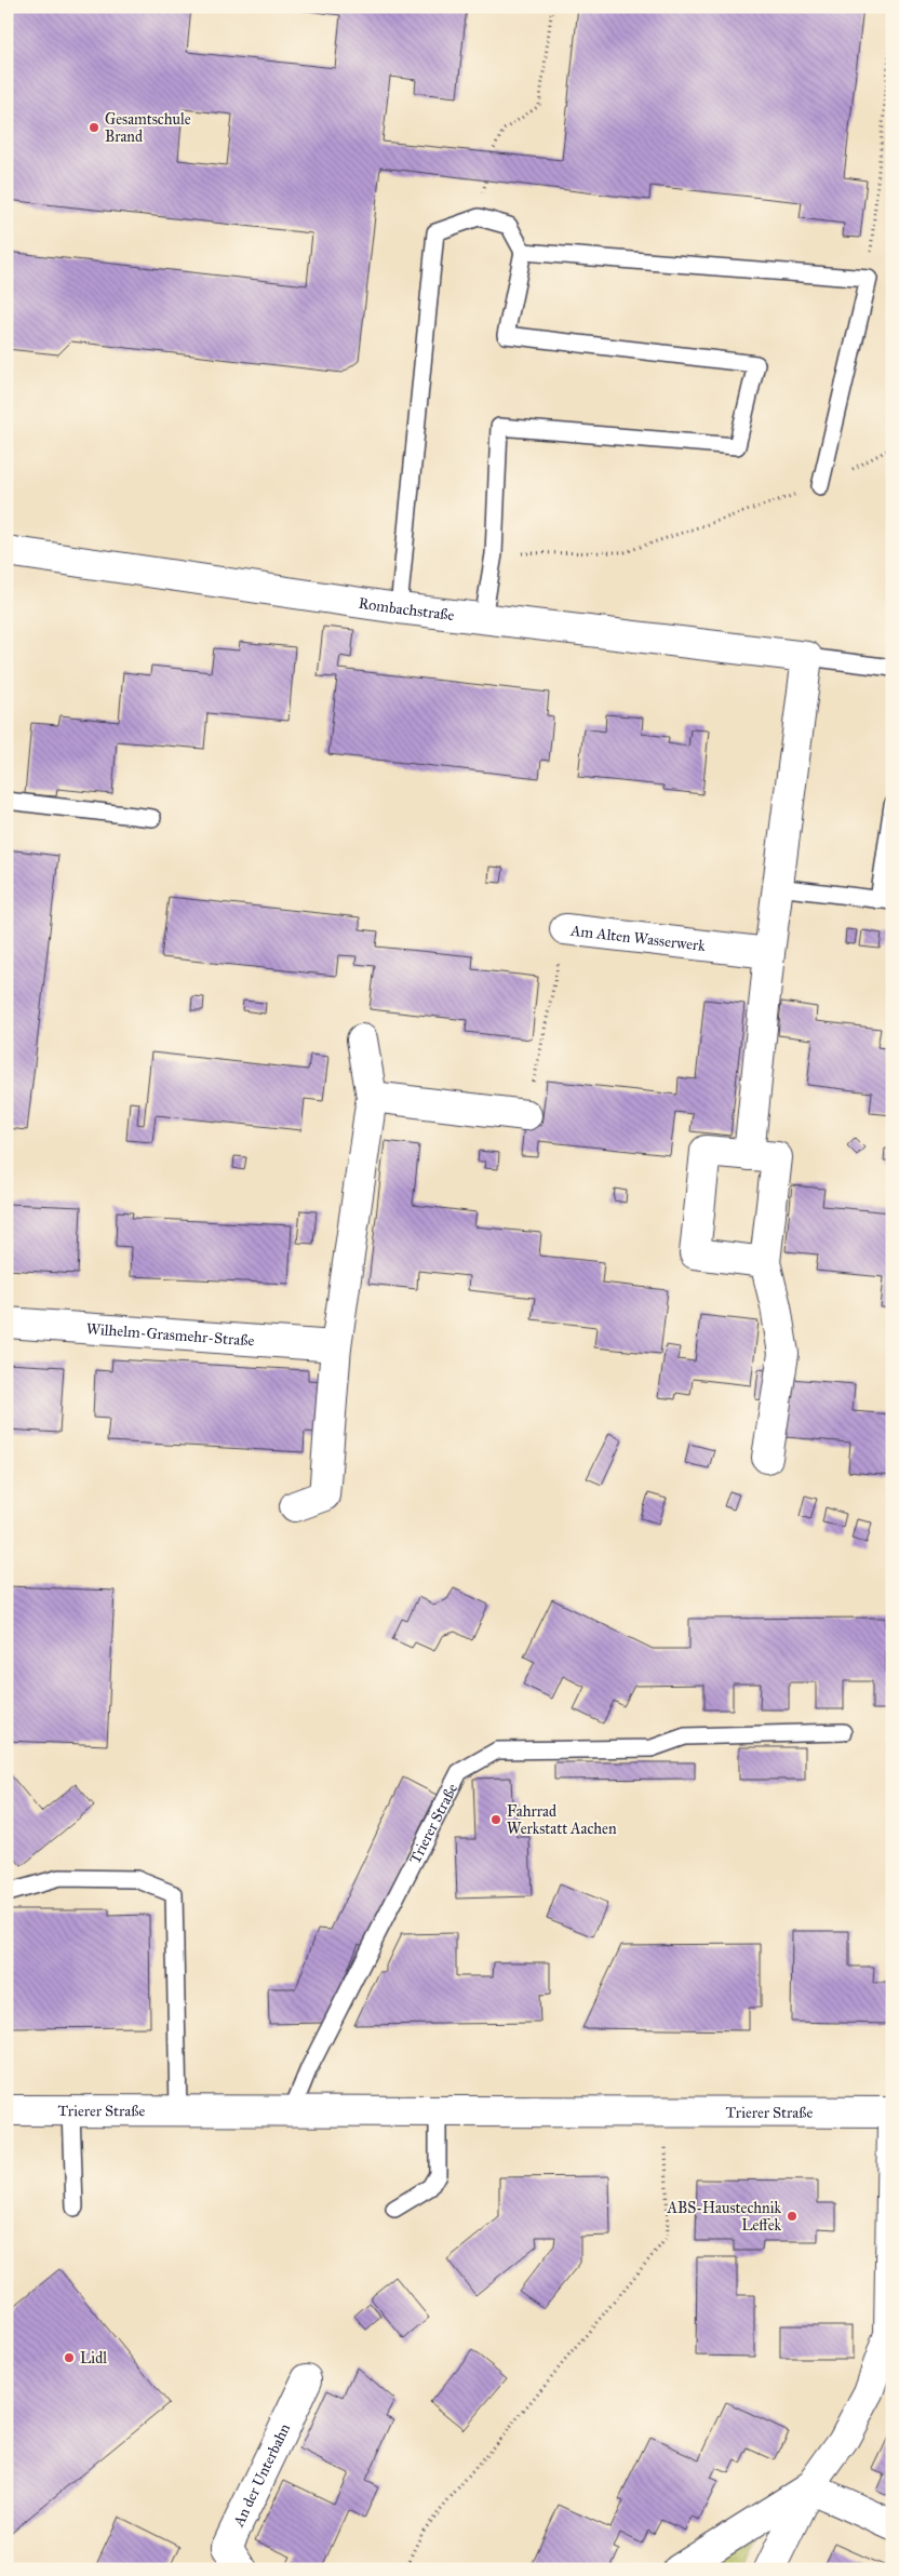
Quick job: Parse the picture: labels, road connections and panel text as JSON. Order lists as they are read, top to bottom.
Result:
{
  "streets": {
    "street": [
      "Rombachstraße",
      "Am Alten Wasserwerk",
      "Wilhelm-Grasmehr-Straße",
      "Trierer Straße",
      "An der Unterbahn"
    ]
  },
  "places": [
    "Gesamtschule Brand",
    "Fahrrad Werkstatt Aachen",
    "ABS-Haustechnik Leffek",
    "Lidl"
  ]
}
